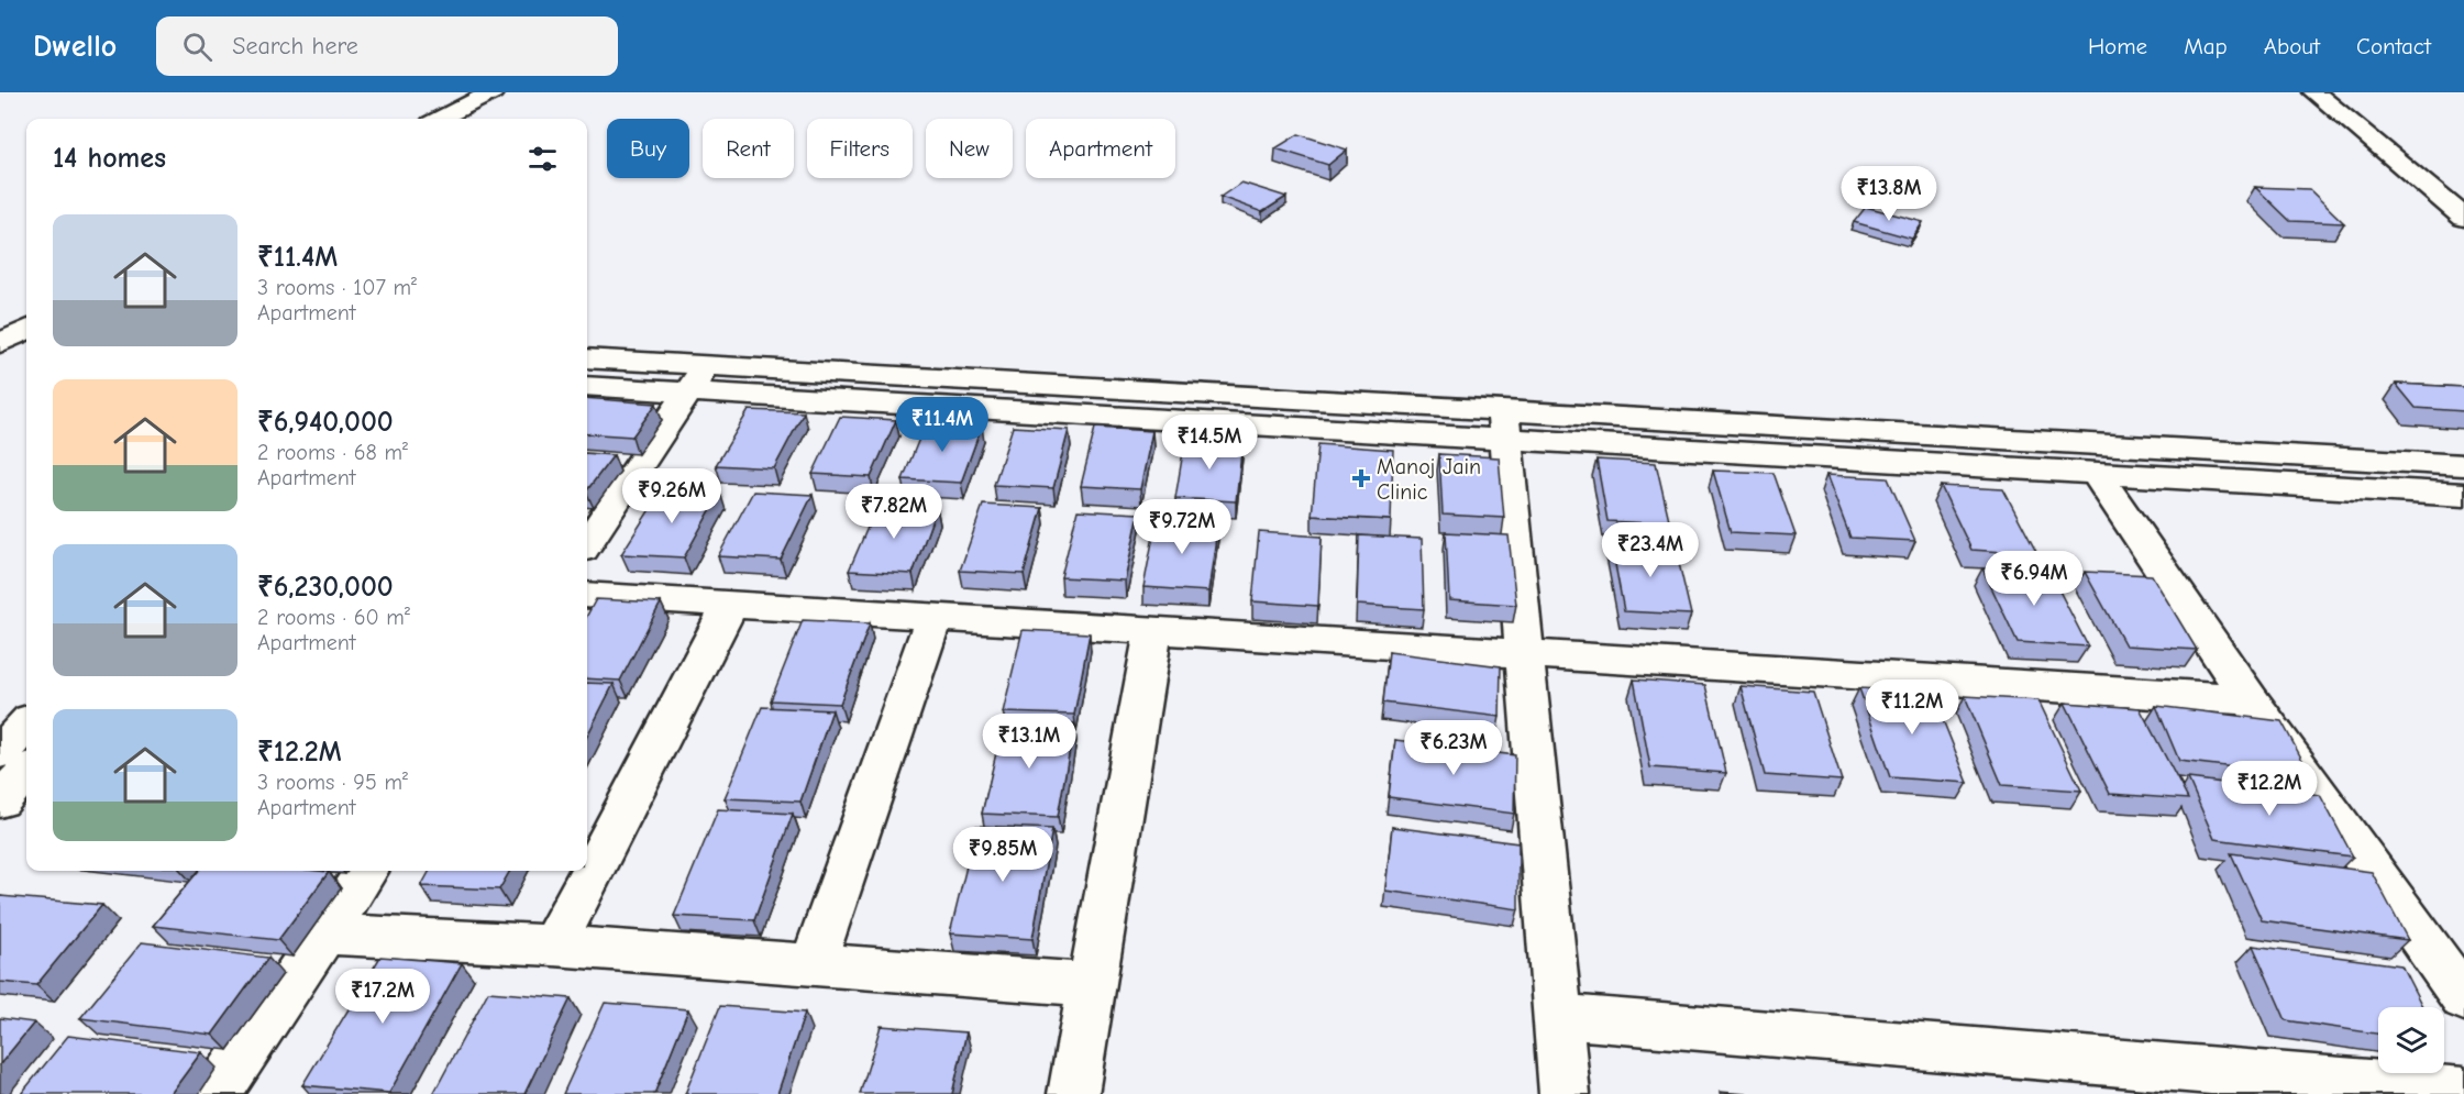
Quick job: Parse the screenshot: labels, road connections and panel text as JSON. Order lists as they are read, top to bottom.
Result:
{
  "places": {
    "health": ["Manoj Jain Clinic"]
  },
  "page": {
    "header": "Dwello",
    "search": "Search here",
    "nav": [
      "Home",
      "Map",
      "About",
      "Contact"
    ],
    "chip": [
      "Buy",
      "Rent",
      "Filters",
      "New",
      "Apartment"
    ],
    "heading": "14 homes",
    "price": [
      "₹13.8M",
      "₹11.4M",
      "₹14.5M",
      "₹9.26M",
      "₹7.82M",
      "₹9.72M",
      "₹23.4M",
      "₹6.94M",
      "₹11.2M",
      "₹13.1M",
      "₹6.23M",
      "₹12.2M",
      "₹9.85M",
      "₹17.2M"
    ],
    "list": [
      {
        "name": "₹11.4M",
        "note": "3 rooms · 107 m² · Apartment"
      },
      {
        "name": "₹6,940,000",
        "note": "2 rooms · 68 m² · Apartment"
      },
      {
        "name": "₹6,230,000",
        "note": "2 rooms · 60 m² · Apartment"
      },
      {
        "name": "₹12.2M",
        "note": "3 rooms · 95 m² · Apartment"
      }
    ]
  }
}
